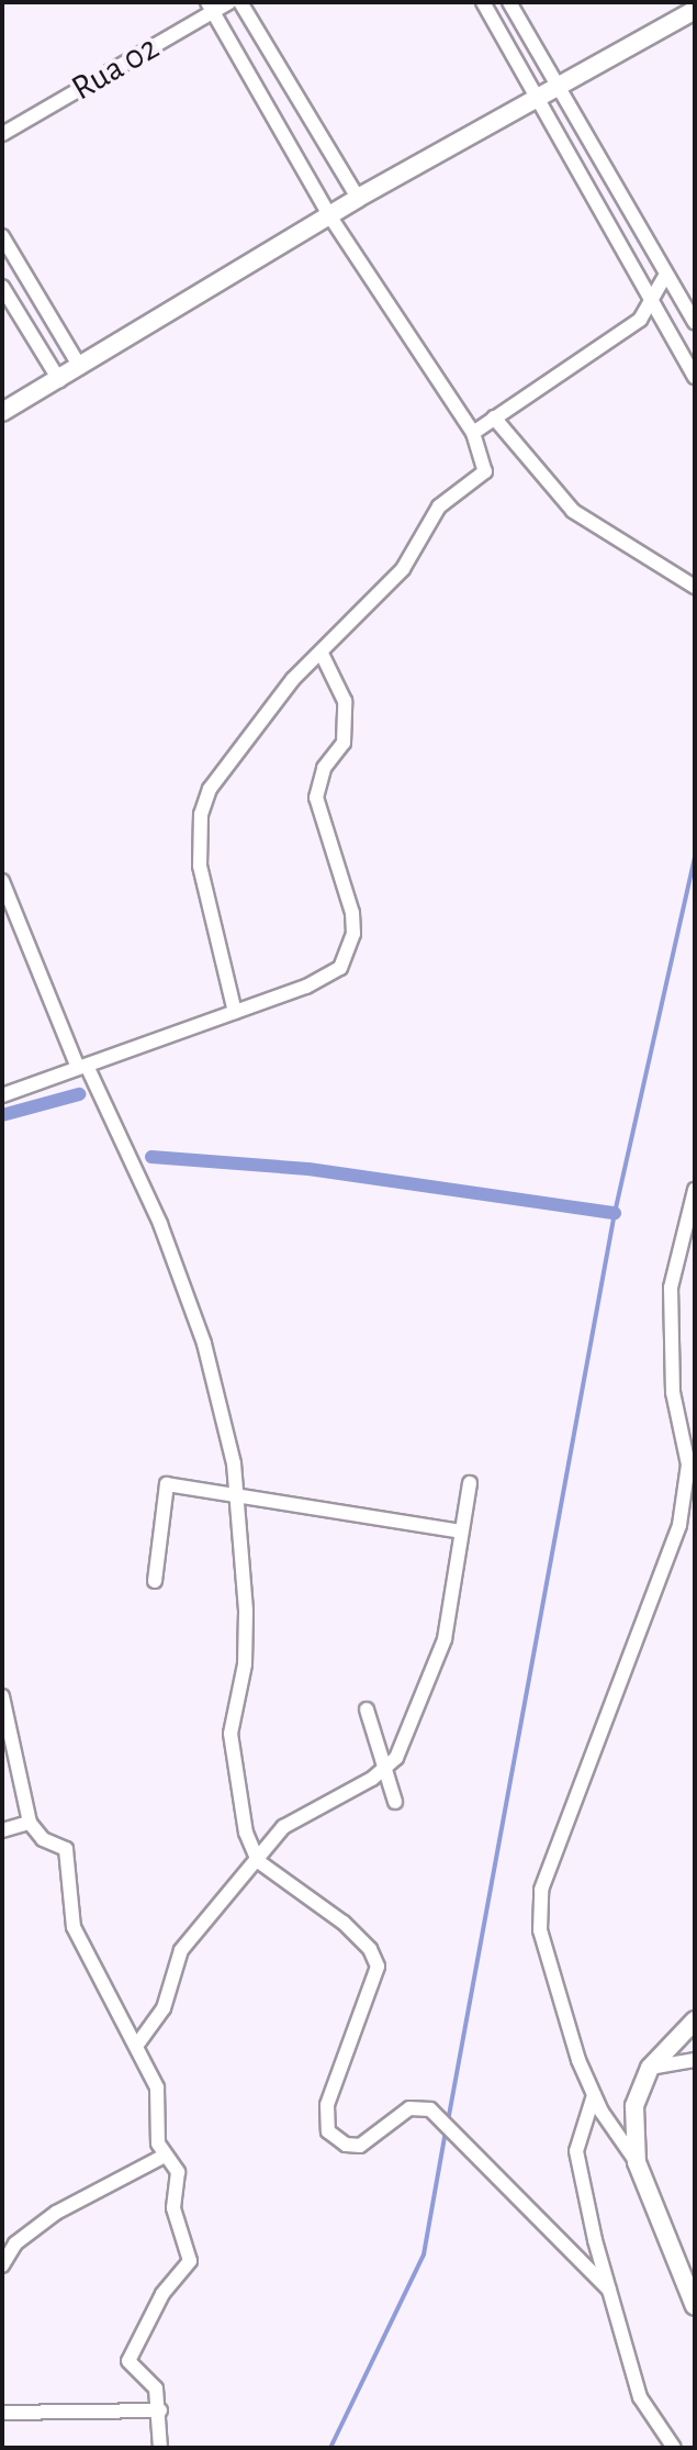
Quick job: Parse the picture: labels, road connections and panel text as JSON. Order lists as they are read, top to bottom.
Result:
{
  "streets": {
    "street": ["Rua 02"]
  }
}
